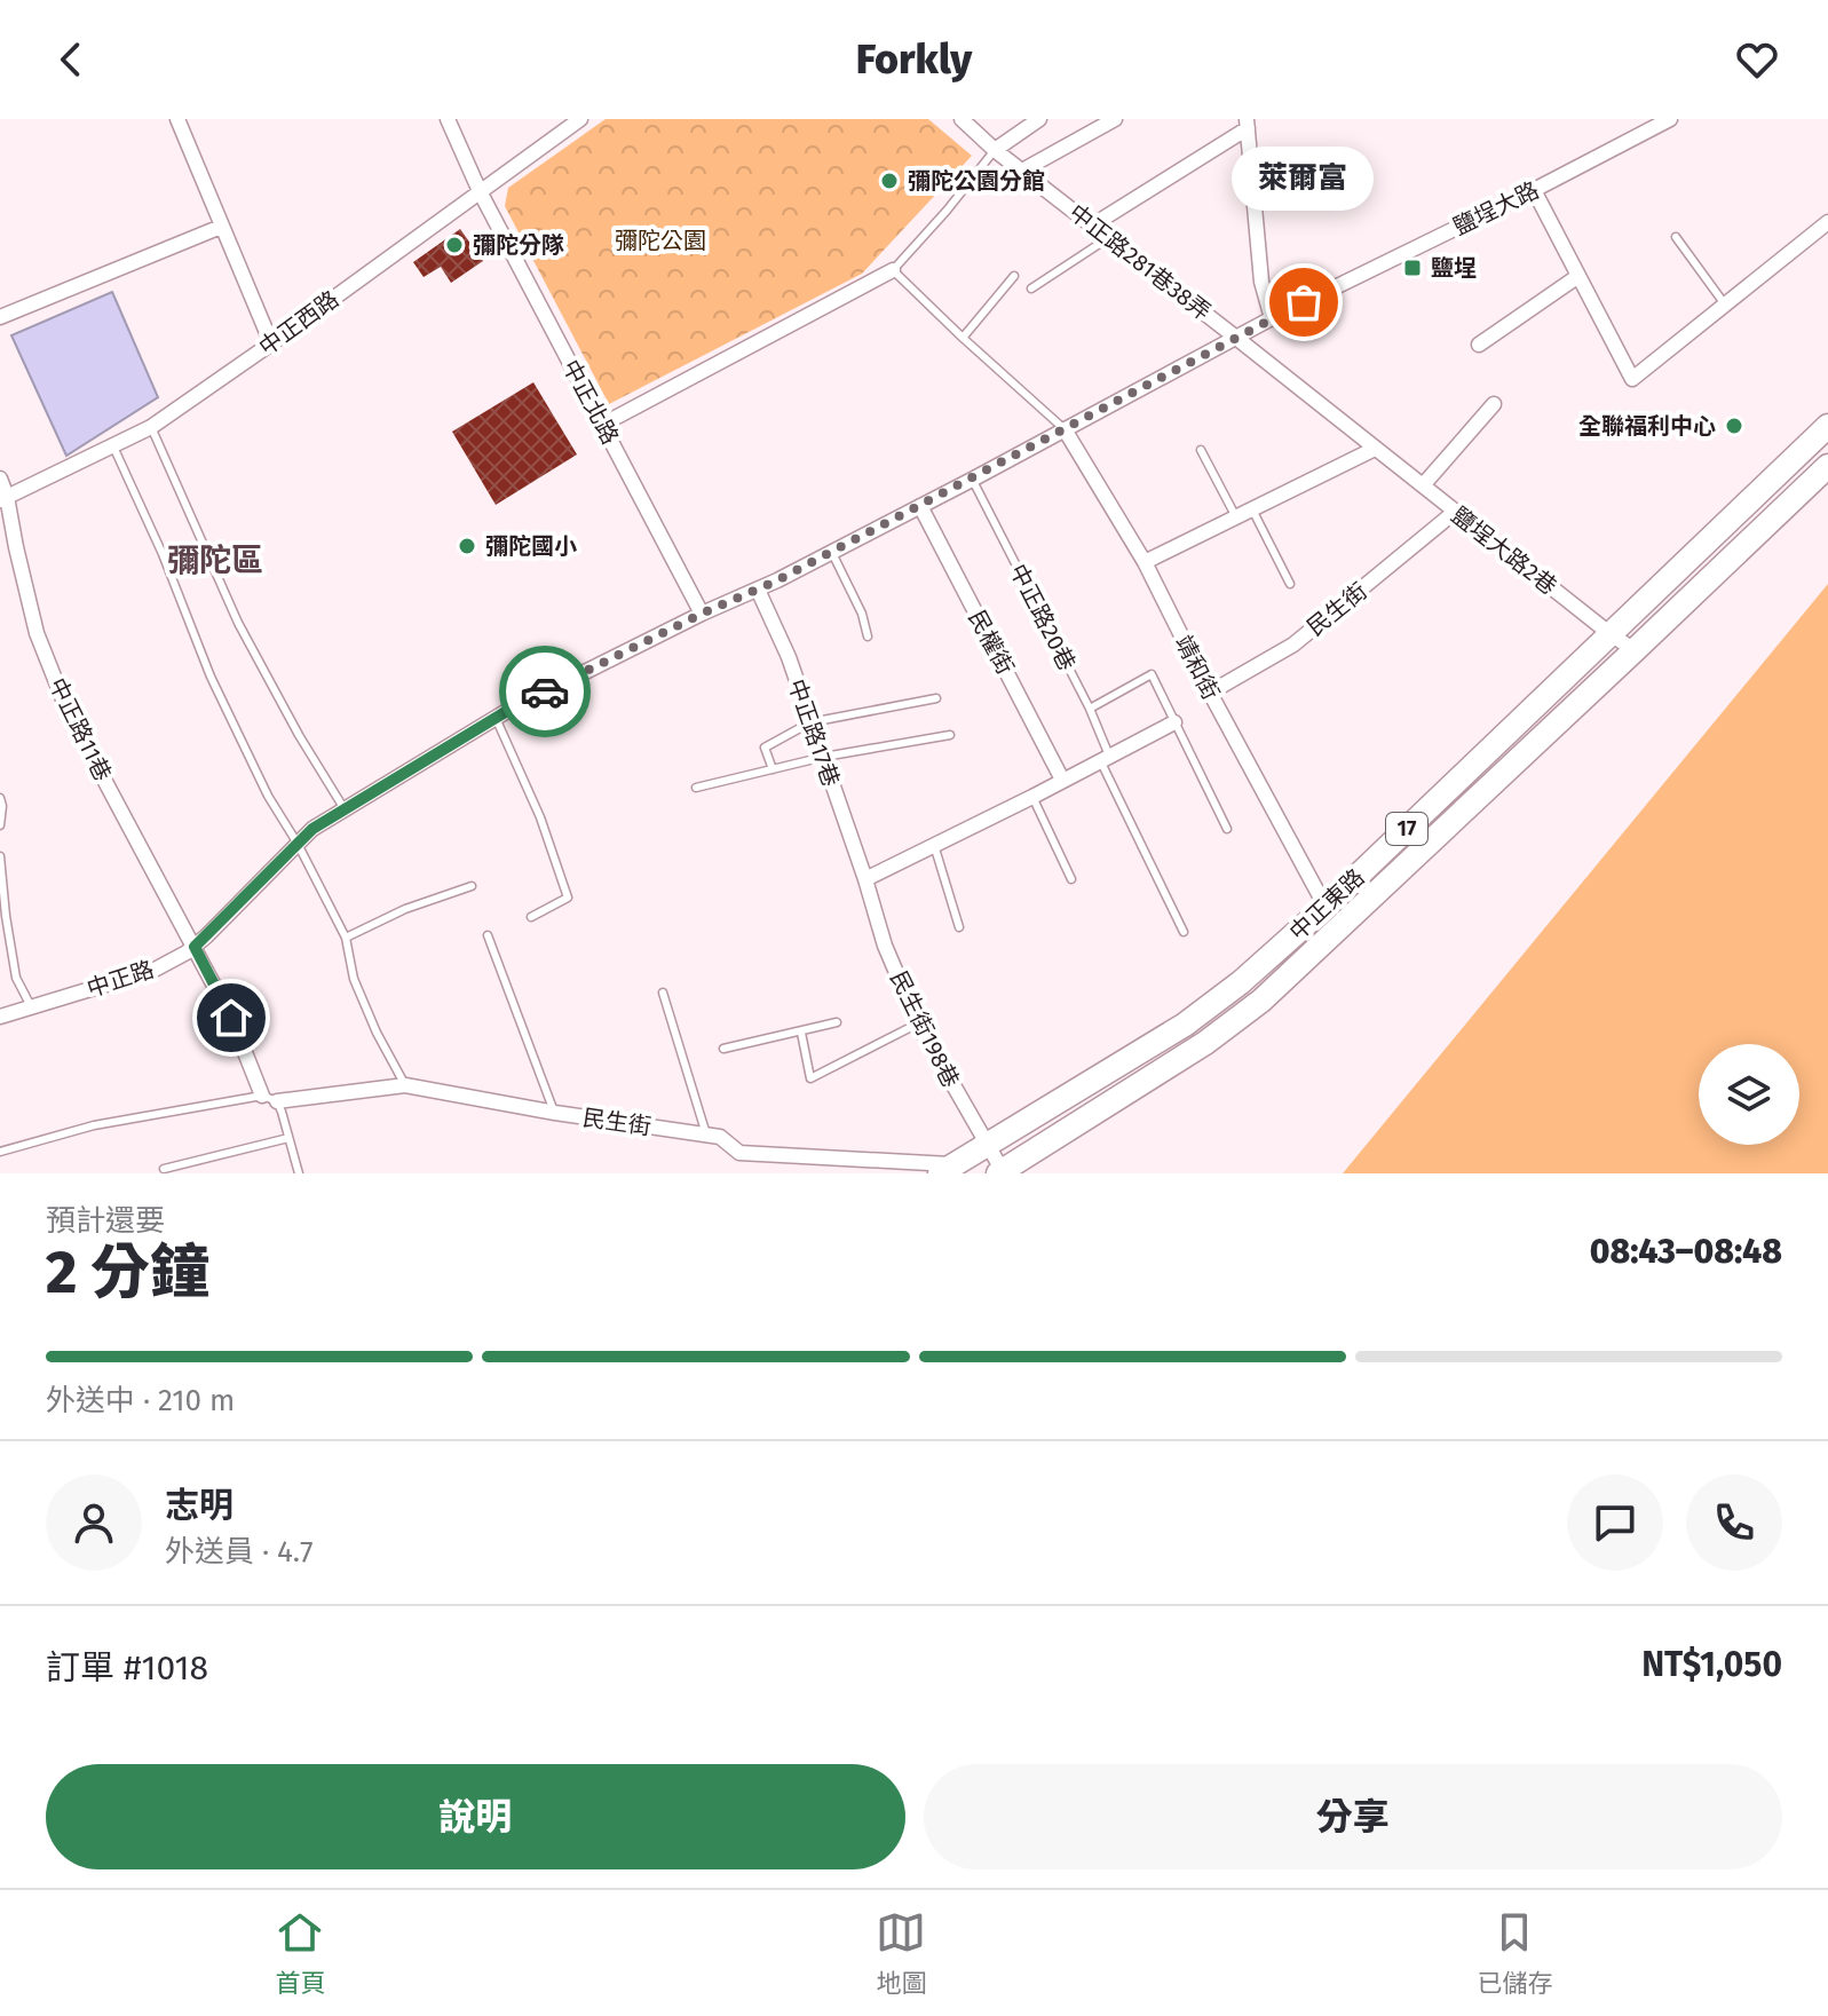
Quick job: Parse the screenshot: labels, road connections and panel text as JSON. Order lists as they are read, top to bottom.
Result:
{
  "streets": {
    "main road": ["17", "中正東路"],
    "street": [
      "鹽埕大路",
      "中正路281巷38弄",
      "中正西路",
      "中正北路",
      "鹽埕大路2巷",
      "民生街",
      "民權街",
      "靖和街",
      "中正路11巷",
      "中正路17巷",
      "中正路",
      "民生街198巷"
    ],
    "lane": ["中正路20巷"]
  },
  "crossings": [
    ["鹽埕大路", "中正路"],
    ["中正路281巷38弄", "鹽埕大路2巷"],
    ["中正路281巷38弄", "中正路"],
    ["中正西路", "中正北路"],
    ["中正西路", "中正路11巷"],
    ["中正北路", "中正路"],
    ["鹽埕大路2巷", "民生街"],
    ["鹽埕大路2巷", "中正東路"],
    ["民生街", "靖和街"],
    ["民生街", "中正東路"],
    ["中正路20巷", "中正路"],
    ["民權街", "中正路"],
    ["靖和街", "中正東路"],
    ["靖和街", "中正路"],
    ["中正路11巷", "中正路"],
    ["中正路17巷", "中正路"],
    ["中正路17巷", "民生街198巷"],
    ["中正東路", "民生街198巷"]
  ],
  "districts": ["彌陀區"],
  "parks": ["彌陀公園"],
  "places": {
    "other": [
      "彌陀公園分館",
      "彌陀分隊",
      "萊爾富",
      "全聯福利中心",
      "彌陀國小"
    ],
    "transit": ["鹽埕"]
  },
  "page": {
    "header": "Forkly",
    "bubble": "萊爾富",
    "heading": ["2 分鐘", "預計還要", "08:43–08:48"],
    "panel": [
      "志明",
      "外送員 · 4.7",
      "訂單 #1018",
      "NT$1,050"
    ],
    "bar": "外送中 · 210 m",
    "buttons": ["說明", "分享"],
    "tabs": ["首頁", "地圖", "已儲存"]
  }
}
